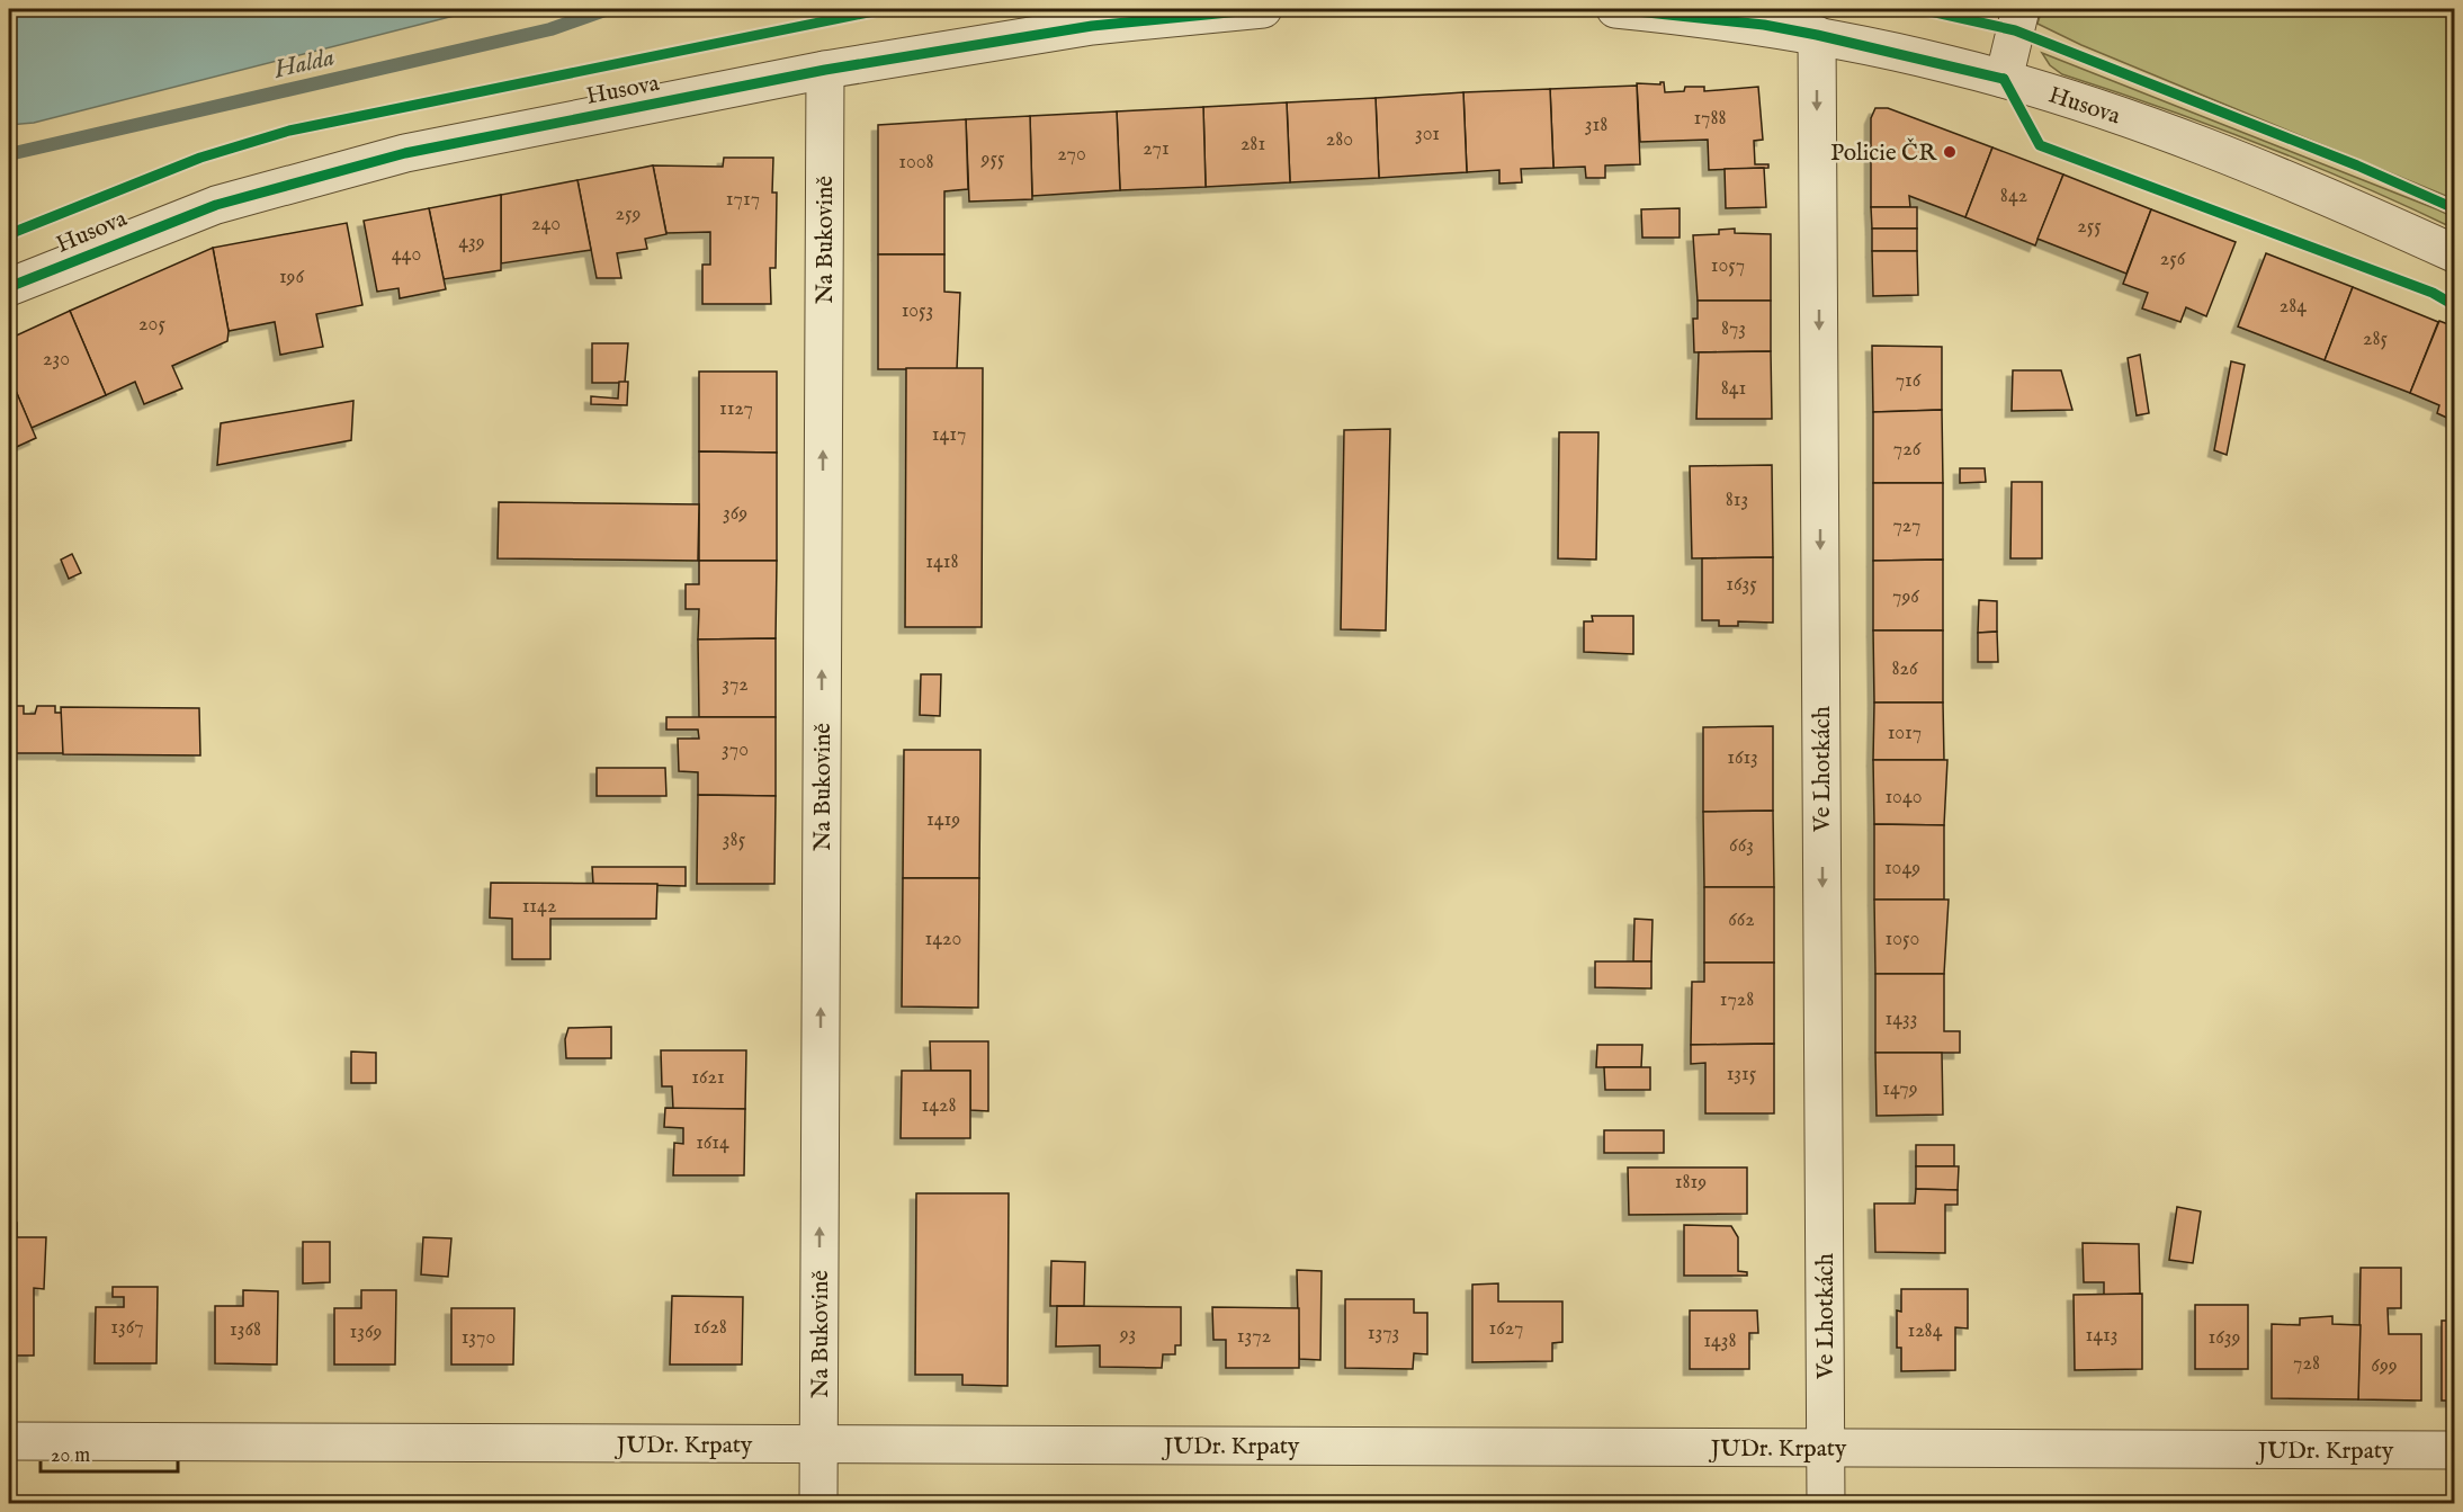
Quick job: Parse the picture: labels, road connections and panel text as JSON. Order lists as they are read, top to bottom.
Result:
{
  "streets": {
    "street": [
      "Husova",
      "Na Bukovině",
      "Ve Lhotkách",
      "JUDr. Krpaty"
    ]
  },
  "crossings": [
    ["Husova", "Na Bukovině"],
    ["Husova", "Ve Lhotkách"],
    ["Na Bukovině", "JUDr. Krpaty"],
    ["Ve Lhotkách", "JUDr. Krpaty"]
  ],
  "one_way": ["Na Bukovině", "Ve Lhotkách"],
  "water": ["Halda"],
  "places": ["Policie ČR"],
  "house_numbers": [
    "1788",
    "318",
    "301",
    "280",
    "281",
    "271",
    "270",
    "955",
    "1008",
    "842",
    "1717",
    "259",
    "240",
    "255",
    "439",
    "440",
    "256",
    "1057",
    "196",
    "284",
    "1053",
    "205",
    "873",
    "285",
    "230",
    "716",
    "841",
    "1127",
    "1417",
    "726",
    "813",
    "369",
    "727",
    "1418",
    "1635",
    "796",
    "826",
    "372",
    "1017",
    "370",
    "1613",
    "1040",
    "1419",
    "385",
    "663",
    "1049",
    "1142",
    "662",
    "1420",
    "1050",
    "1728",
    "1433",
    "1315",
    "1621",
    "1479",
    "1428",
    "1614",
    "1819",
    "1367",
    "1628",
    "1627",
    "1368",
    "1284",
    "1369",
    "1373",
    "93",
    "1413",
    "1372",
    "1370",
    "1639",
    "1438",
    "728",
    "699"
  ],
  "scale_bar": "20 m"
}
